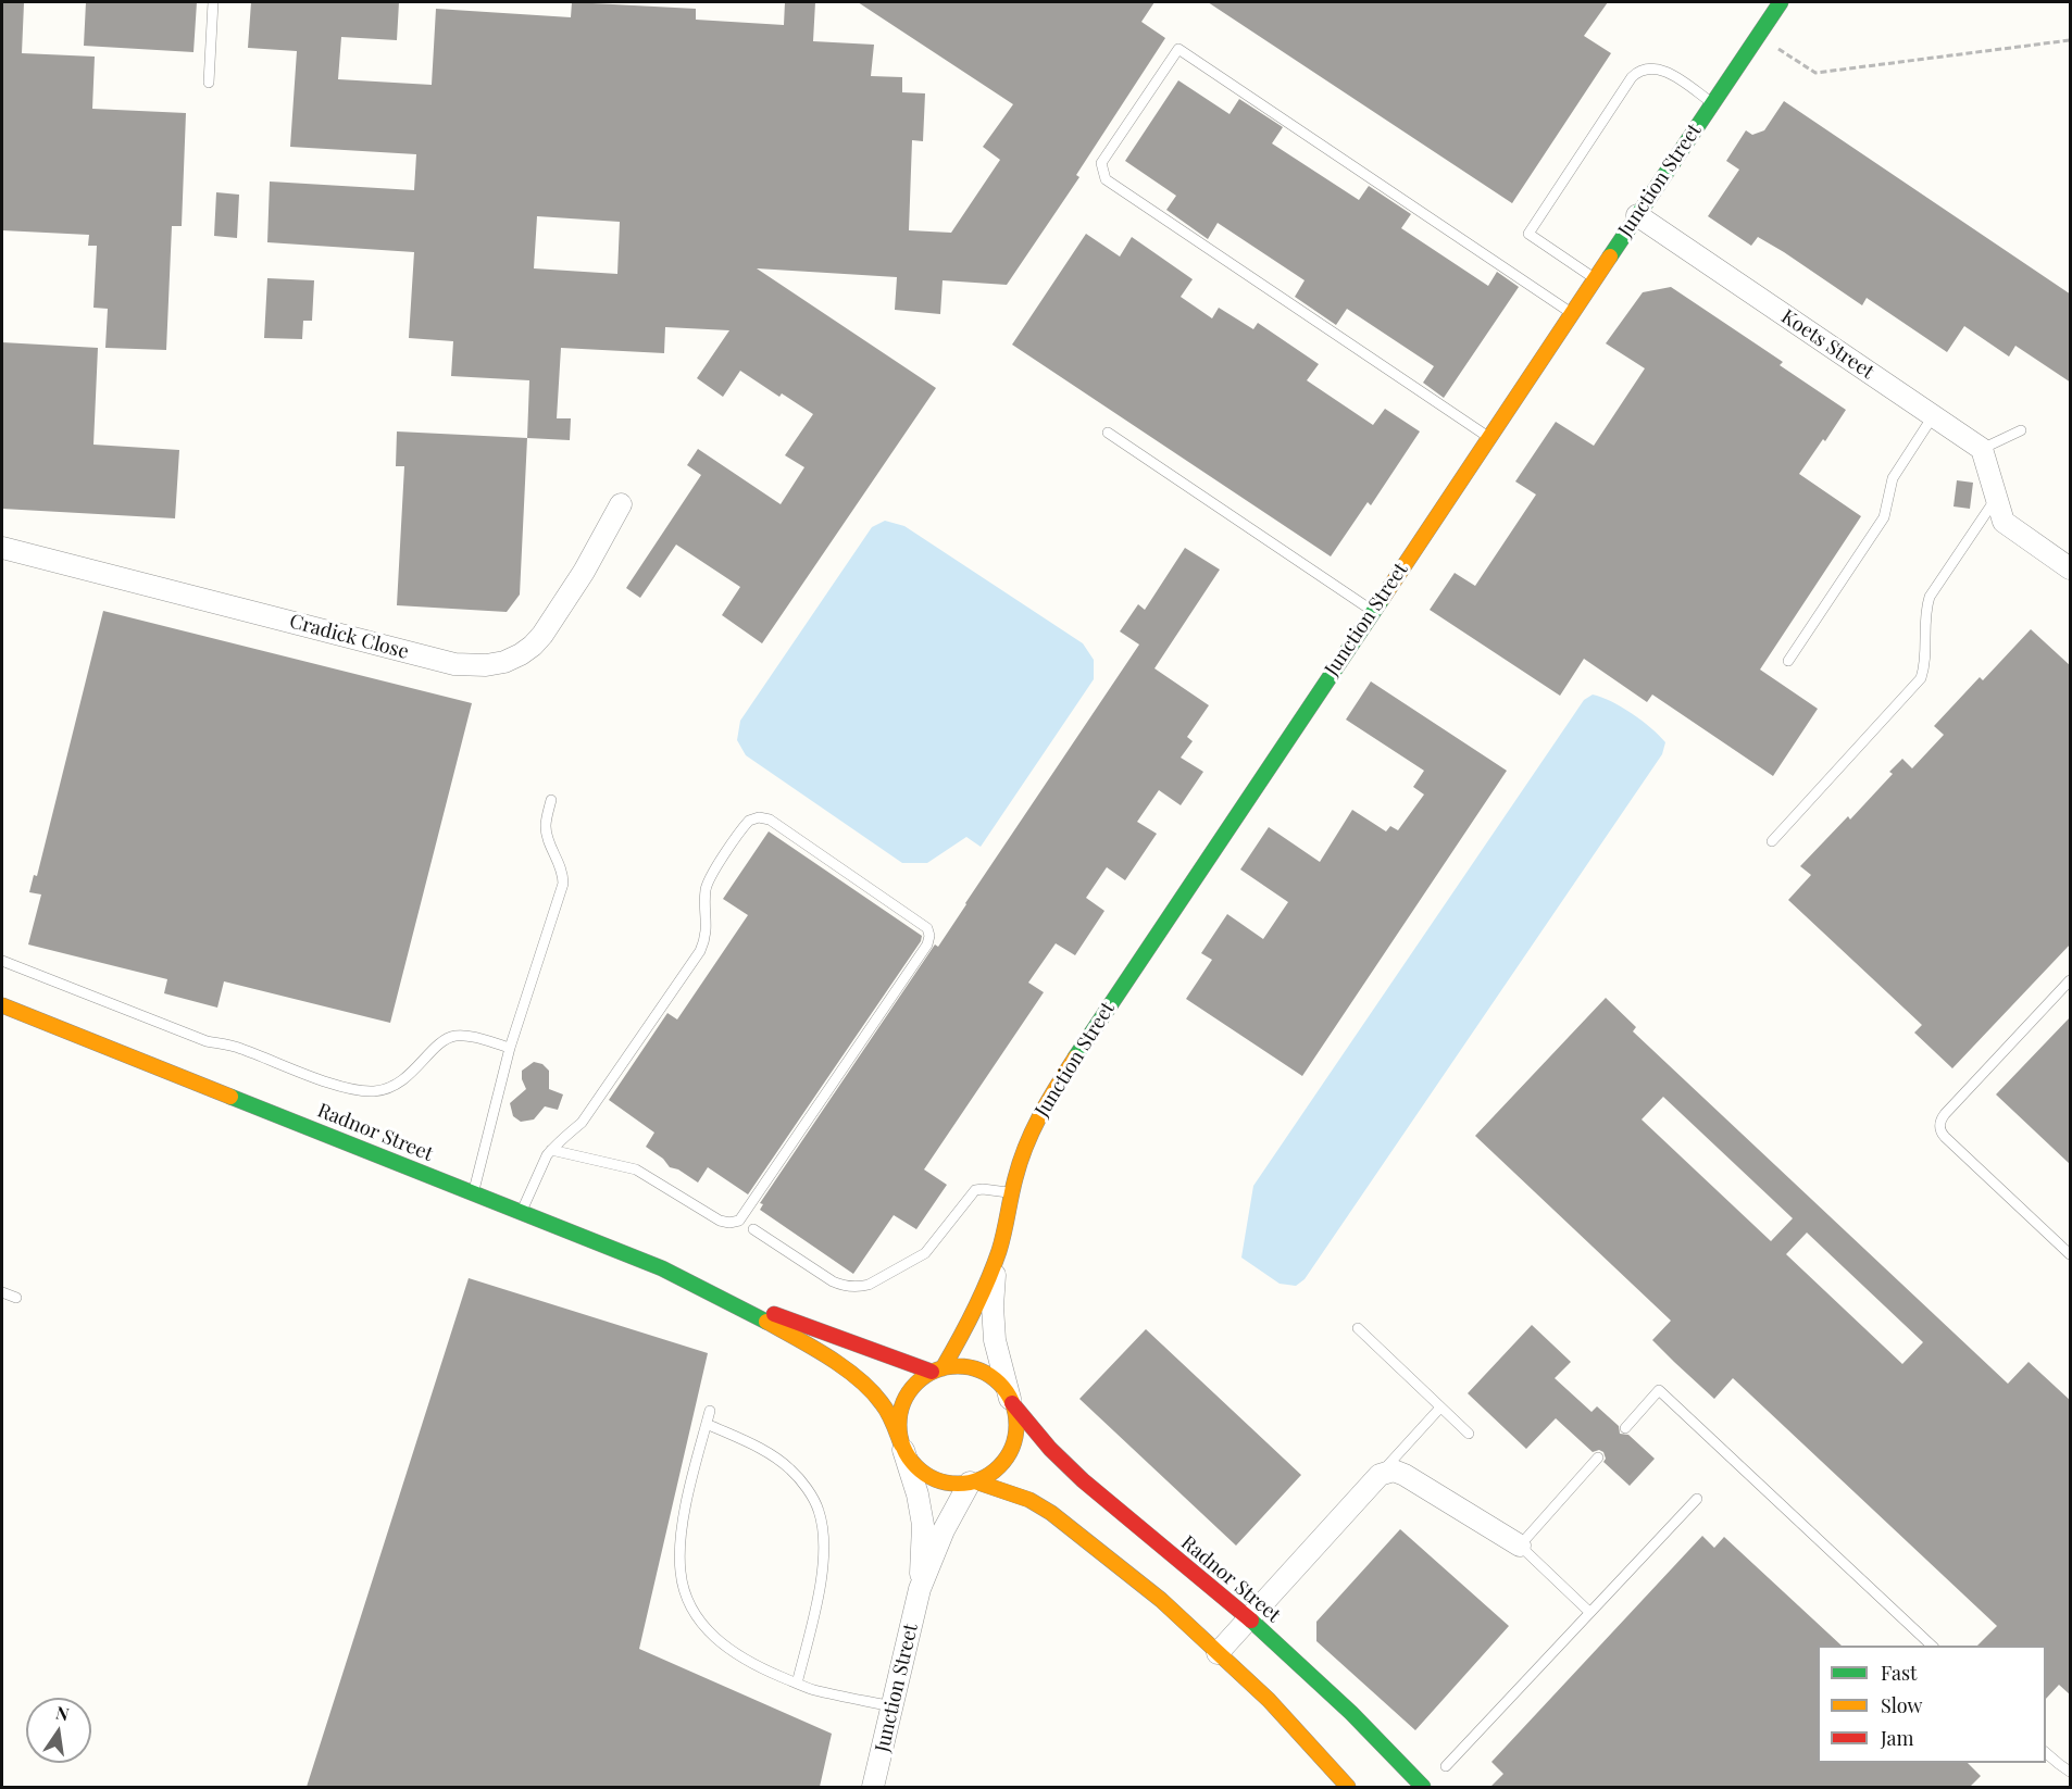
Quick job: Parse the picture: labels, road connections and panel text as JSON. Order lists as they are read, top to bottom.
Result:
{
  "streets": {
    "street": [
      "Junction Street",
      "Koets Street",
      "Cradick Close",
      "Radnor Street"
    ]
  },
  "crossings": [
    ["Junction Street", "Koets Street"],
    ["Junction Street", "Radnor Street"]
  ],
  "legend": ["Fast", "Slow", "Jam"],
  "north": "top"
}
